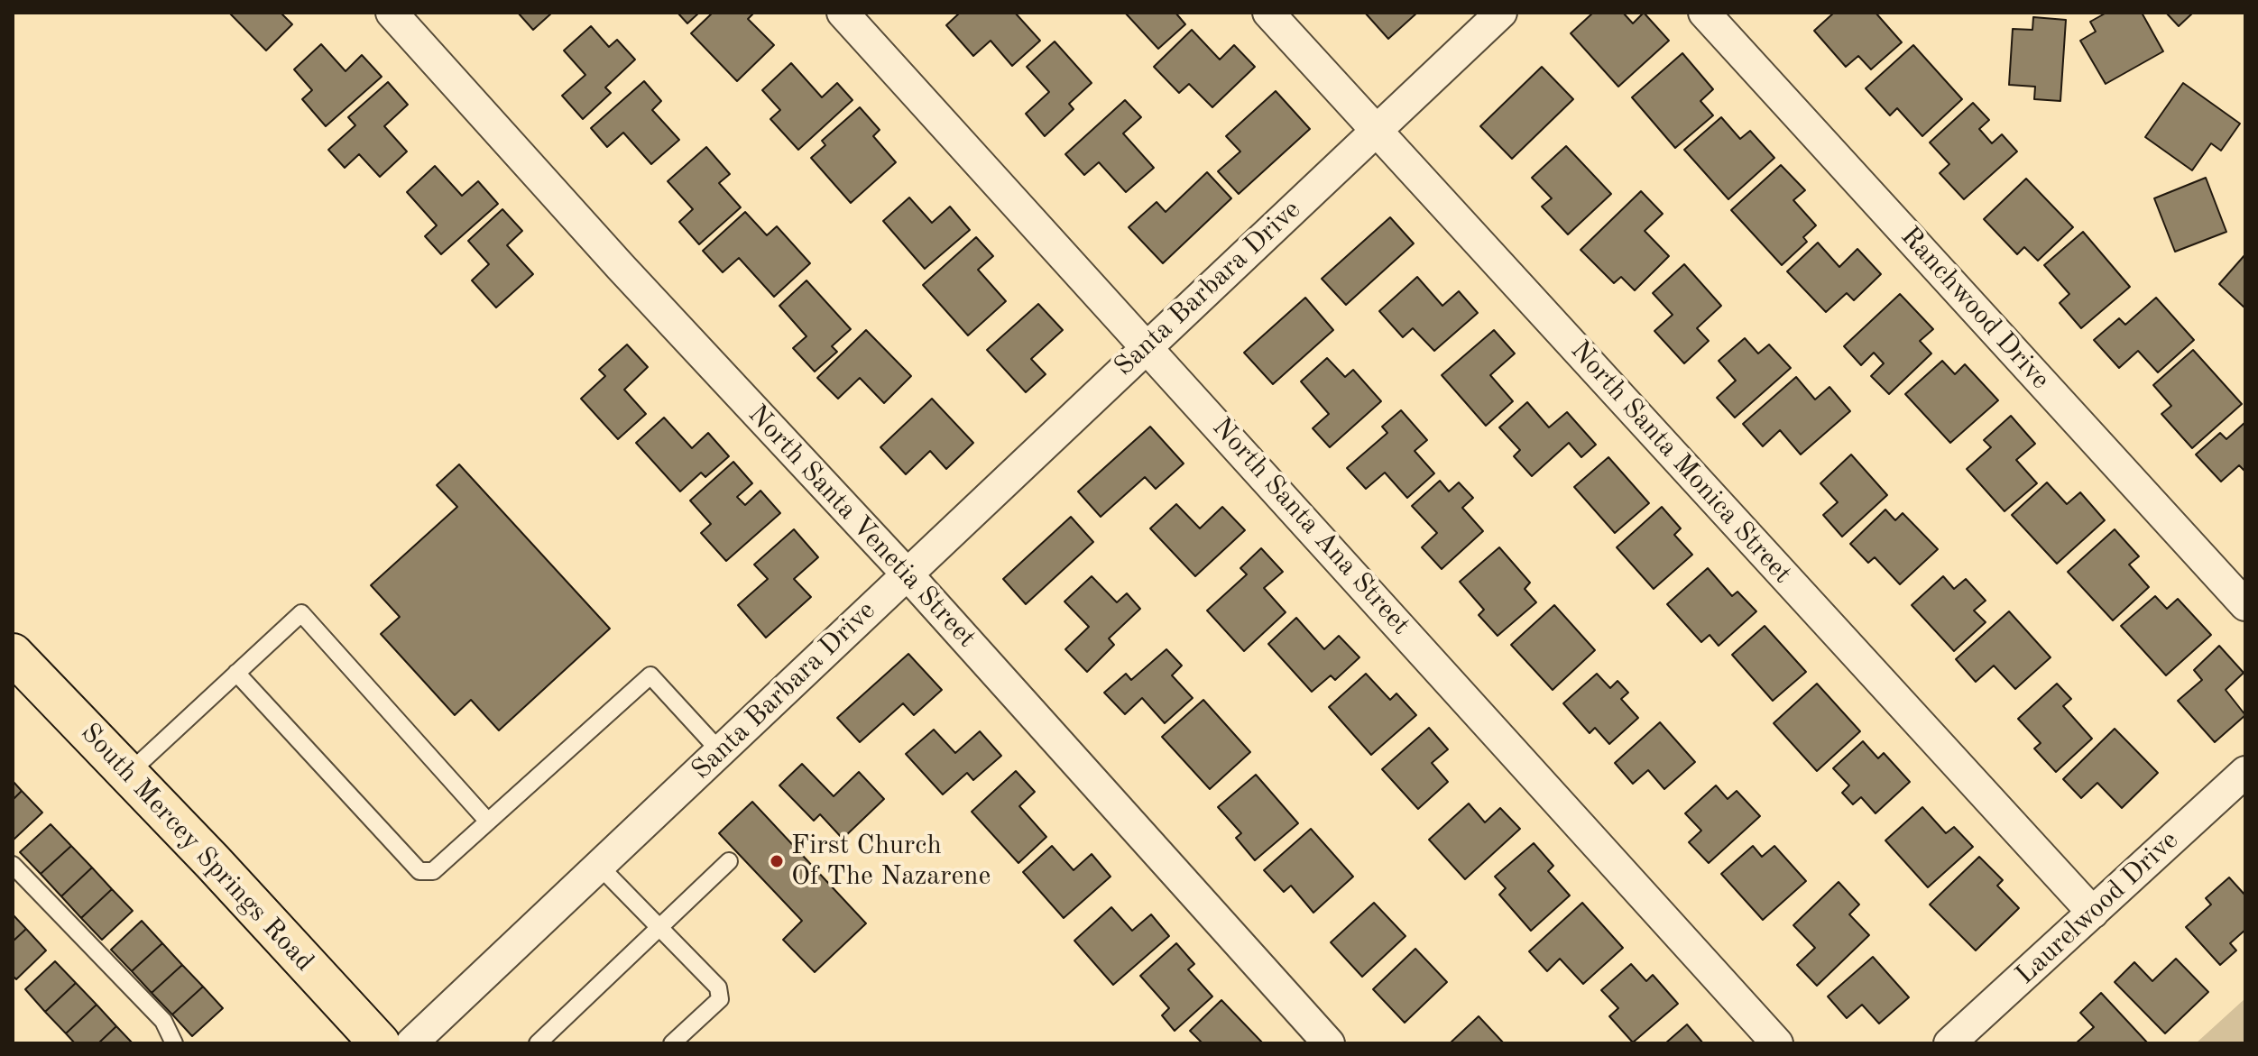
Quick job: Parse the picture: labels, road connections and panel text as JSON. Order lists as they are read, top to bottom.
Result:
{
  "streets": {
    "main road": ["South Mercey Springs Road"],
    "street": [
      "Santa Barbara Drive",
      "Ranchwood Drive",
      "North Santa Monica Street",
      "North Santa Venetia Street",
      "North Santa Ana Street",
      "Laurelwood Drive"
    ]
  },
  "crossings": [
    ["Santa Barbara Drive", "North Santa Monica Street"],
    ["Santa Barbara Drive", "North Santa Venetia Street"],
    ["Santa Barbara Drive", "North Santa Ana Street"],
    ["North Santa Monica Street", "Laurelwood Drive"]
  ],
  "places": ["First Church Of The Nazarene"]
}
